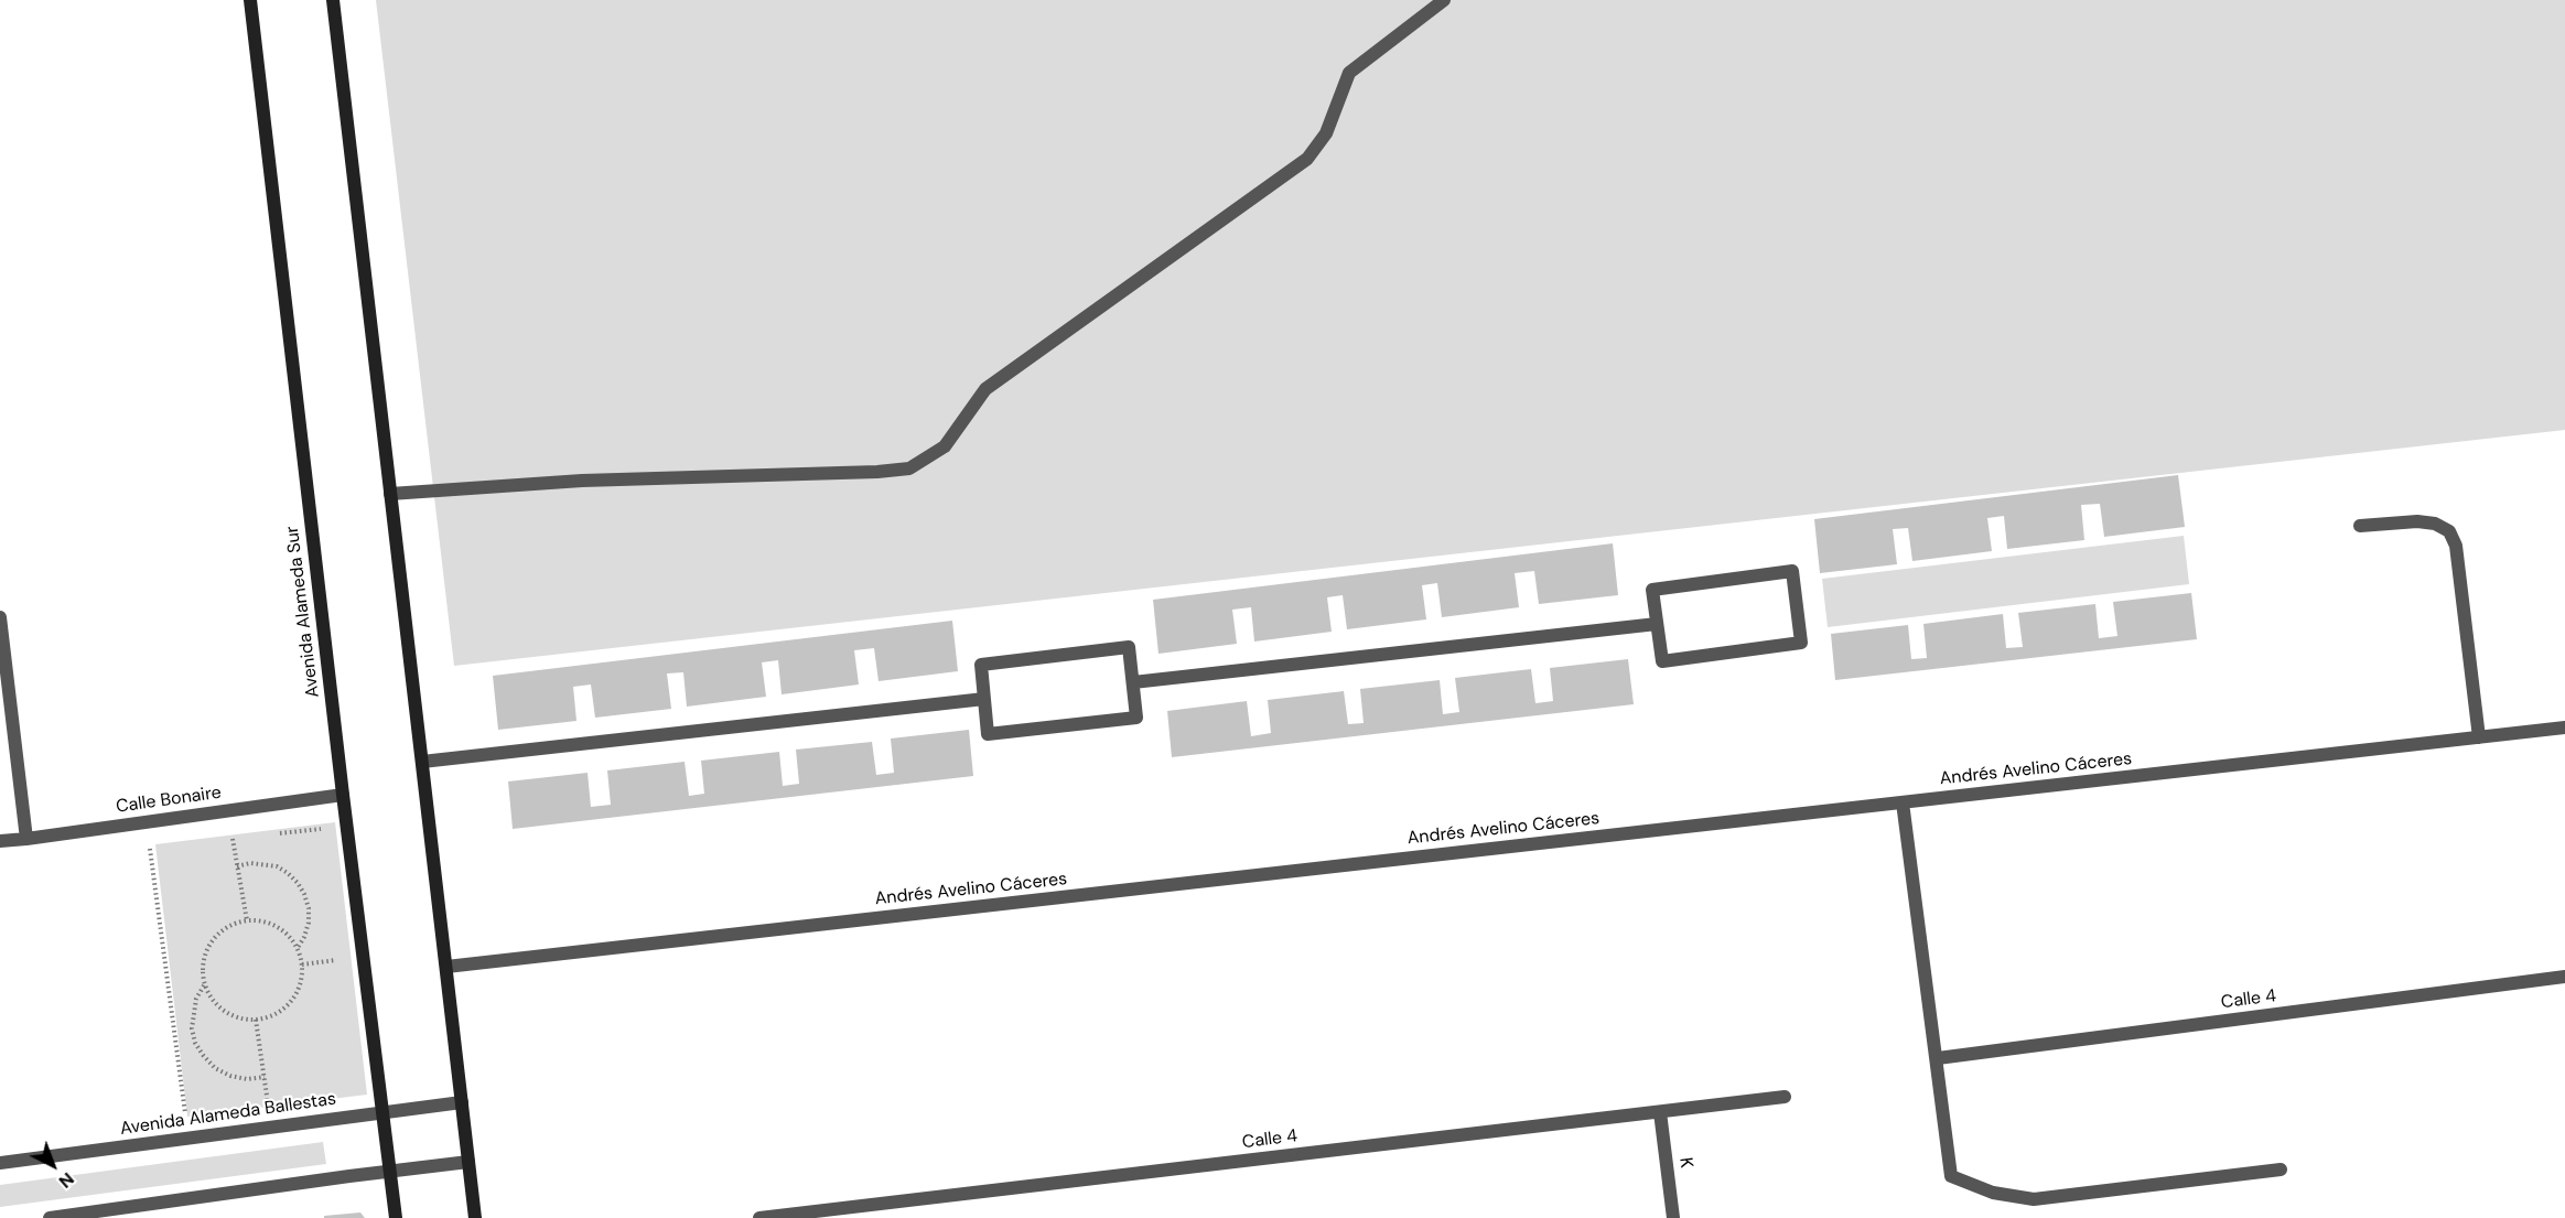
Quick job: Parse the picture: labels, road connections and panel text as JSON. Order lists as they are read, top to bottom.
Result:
{
  "streets": {
    "main road": ["Avenida Alameda Sur"],
    "street": [
      "Andrés Avelino Cáceres",
      "Calle Bonaire",
      "Calle 4",
      "Avenida Alameda Ballestas",
      "K"
    ]
  },
  "crossings": [
    ["Avenida Alameda Sur", "Calle Bonaire"],
    ["Avenida Alameda Sur", "Avenida Alameda Ballestas"],
    ["Calle 4", "K"]
  ],
  "north": "bottom right"
}
